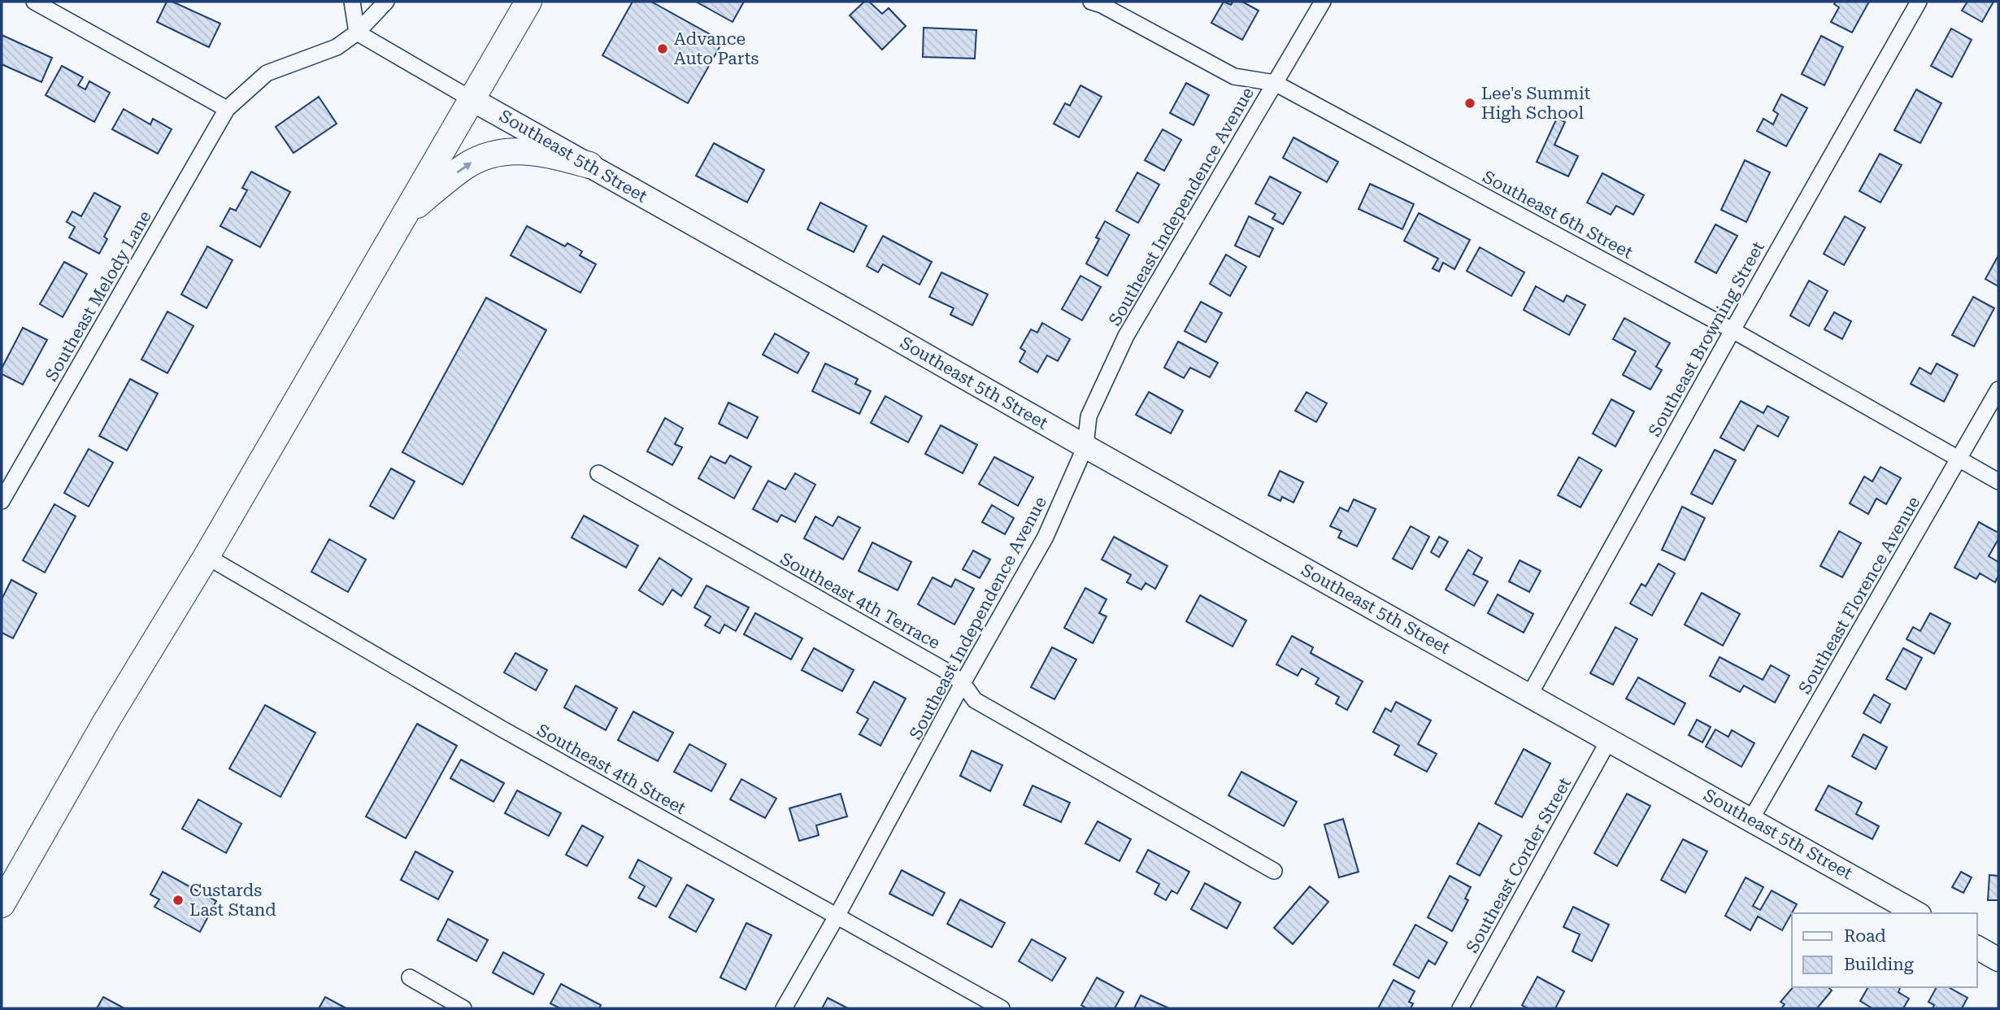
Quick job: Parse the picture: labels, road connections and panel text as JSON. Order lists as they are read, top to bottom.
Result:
{
  "streets": {
    "street": [
      "Southeast 5th Street",
      "Southeast Independence Avenue",
      "Southeast 6th Street",
      "Southeast Melody Lane",
      "Southeast Browning Street",
      "Southeast Florence Avenue",
      "Southeast 4th Terrace",
      "Southeast 4th Street",
      "Southeast Corder Street"
    ]
  },
  "crossings": [
    ["Southeast 5th Street", "Southeast Independence Avenue"],
    ["Southeast 5th Street", "Southeast Browning Street"],
    ["Southeast 5th Street", "Southeast Florence Avenue"],
    ["Southeast 5th Street", "Southeast Corder Street"],
    ["Southeast Independence Avenue", "Southeast 6th Street"],
    ["Southeast Independence Avenue", "Southeast 4th Terrace"],
    ["Southeast Independence Avenue", "Southeast 4th Street"],
    ["Southeast 6th Street", "Southeast Browning Street"],
    ["Southeast 6th Street", "Southeast Florence Avenue"]
  ],
  "places": ["Advance Auto Parts", "Lee's Summit High School", "Custards Last Stand"],
  "legend": ["Road", "Building"]
}
